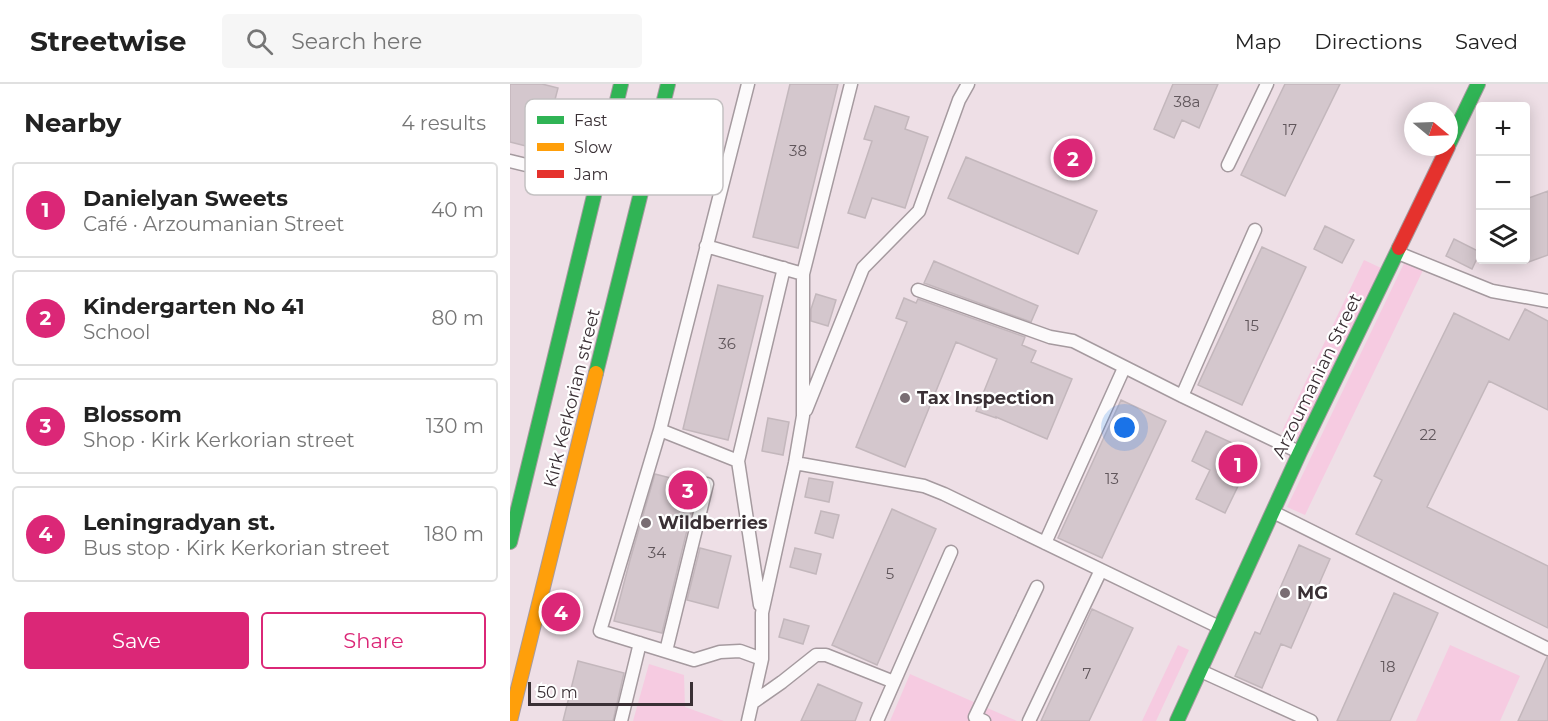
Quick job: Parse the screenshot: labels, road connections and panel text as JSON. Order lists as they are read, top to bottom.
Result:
{
  "streets": {
    "main road": ["Arzoumanian Street", "Kirk Kerkorian street"]
  },
  "places": ["Tax Inspection", "Wildberries", "MG"],
  "house_numbers": [
    "38a",
    "17",
    "38",
    "15",
    "36",
    "22",
    "13",
    "34",
    "5",
    "18",
    "7"
  ],
  "legend": ["Fast", "Slow", "Jam"],
  "scale_bar": "50 m",
  "north": "right",
  "page": {
    "header": "Streetwise",
    "search": "Search here",
    "nav": ["Map", "Directions", "Saved"],
    "heading": ["Nearby", "4 results"],
    "map_buttons": ["+", "−"],
    "pins": [
      "2",
      "1",
      "3",
      "4"
    ],
    "list": [
      {
        "mark": "1",
        "name": "Danielyan Sweets",
        "note": "Café · Arzoumanian Street",
        "value": "40 m"
      },
      {
        "mark": "2",
        "name": "Kindergarten No 41",
        "note": "School",
        "value": "80 m"
      },
      {
        "mark": "3",
        "name": "Blossom",
        "note": "Shop · Kirk Kerkorian street",
        "value": "130 m"
      },
      {
        "mark": "4",
        "name": "Leningradyan st.",
        "note": "Bus stop · Kirk Kerkorian street",
        "value": "180 m"
      }
    ],
    "buttons": ["Save", "Share"],
    "scale": "50 m"
  }
}
